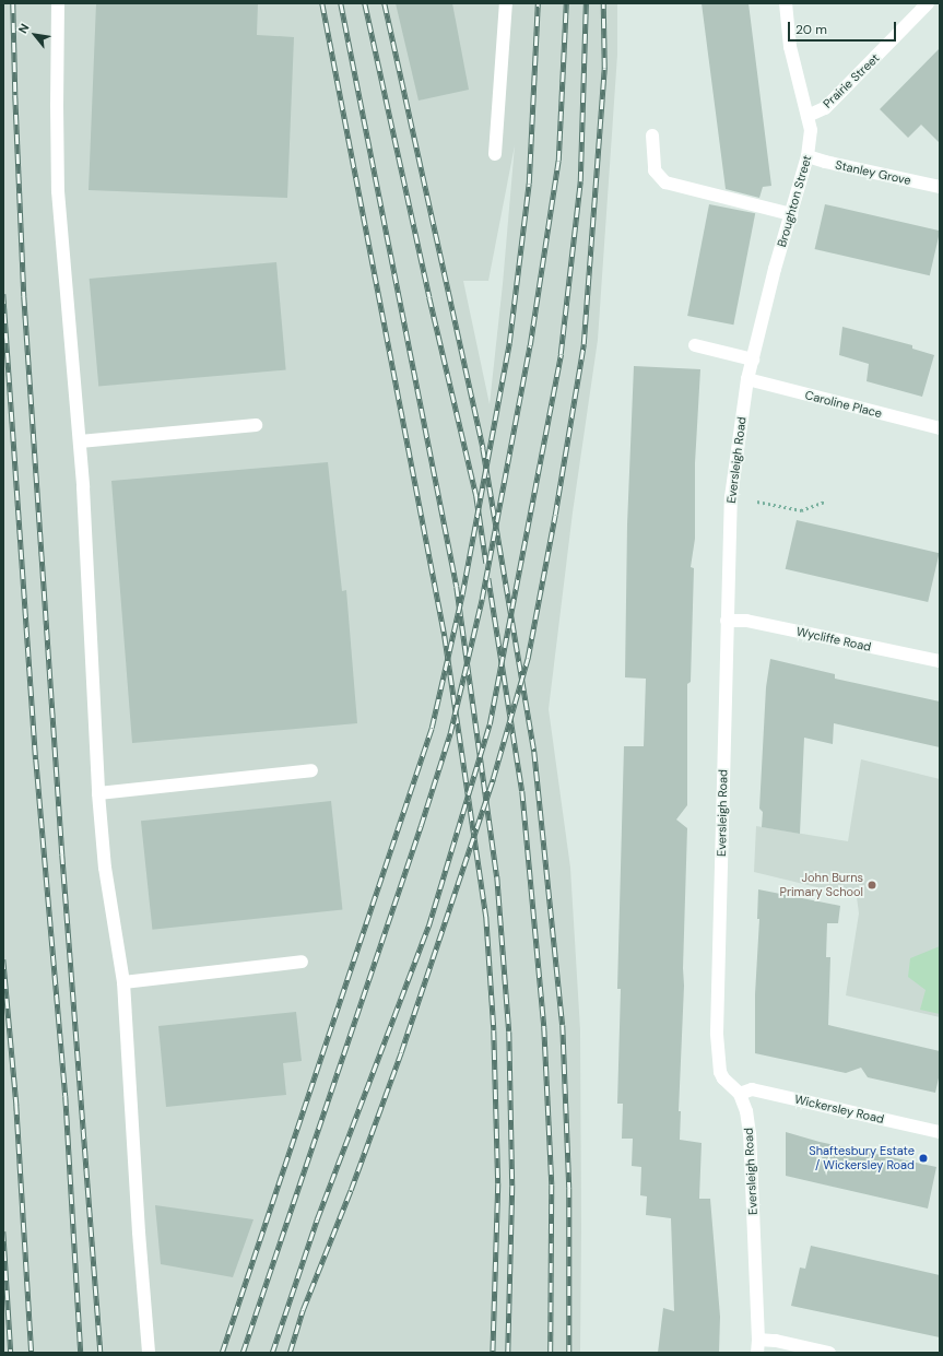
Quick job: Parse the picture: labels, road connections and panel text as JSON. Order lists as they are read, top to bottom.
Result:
{
  "streets": {
    "street": [
      "Prairie Street",
      "Stanley Grove",
      "Broughton Street",
      "Caroline Place",
      "Eversleigh Road",
      "Wycliffe Road",
      "Wickersley Road"
    ]
  },
  "crossings": [
    ["Prairie Street", "Broughton Street"],
    ["Stanley Grove", "Broughton Street"],
    ["Broughton Street", "Eversleigh Road"],
    ["Caroline Place", "Eversleigh Road"],
    ["Eversleigh Road", "Wycliffe Road"],
    ["Eversleigh Road", "Wickersley Road"]
  ],
  "places": ["John Burns Primary School", "Shaftesbury Estate / Wickersley Road"],
  "scale_bar": "20 m",
  "north": "top left"
}
